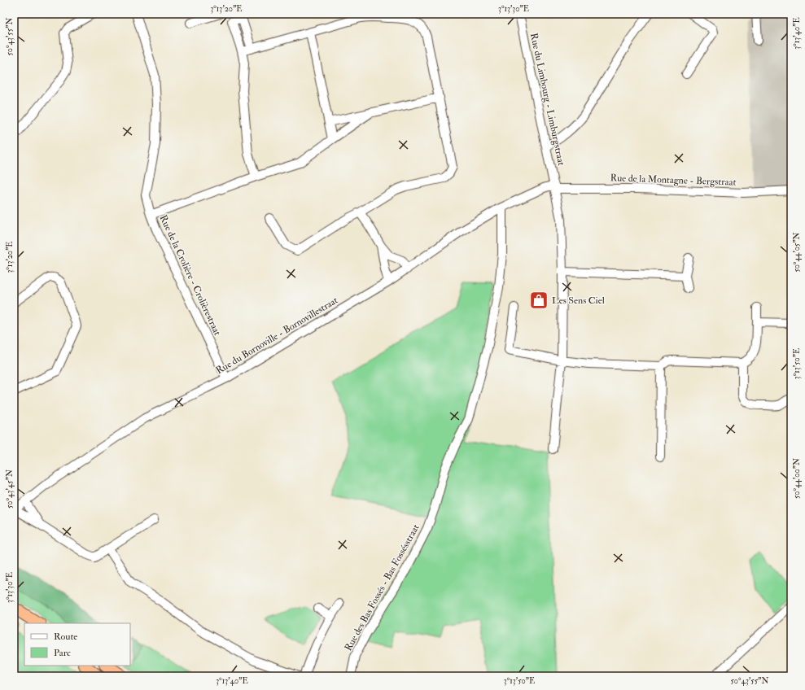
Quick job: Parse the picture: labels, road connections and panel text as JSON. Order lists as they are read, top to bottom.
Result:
{
  "streets": {
    "street": [
      "Rue du Limbourg - Limburgstraat",
      "Rue de la Montagne - Bergstraat",
      "Rue de la Crolière - Crolièrestraat",
      "Rue du Bornoville - Bornovillestraat",
      "Rue des Bas Fossés - Bas Fossésstraat"
    ]
  },
  "crossings": [
    ["Rue du Limbourg - Limburgstraat", "Rue de la Montagne - Bergstraat"],
    ["Rue du Limbourg - Limburgstraat", "Rue du Bornoville - Bornovillestraat"],
    ["Rue de la Montagne - Bergstraat", "Rue du Bornoville - Bornovillestraat"],
    ["Rue de la Crolière - Crolièrestraat", "Rue du Bornoville - Bornovillestraat"],
    ["Rue du Bornoville - Bornovillestraat", "Rue des Bas Fossés - Bas Fossésstraat"]
  ],
  "places": {
    "shop": ["Les Sens Ciel"]
  },
  "legend": ["Route", "Parc"],
  "coordinates": [
    "3°13'20\"E",
    "3°13'30\"E",
    "3°13'40\"E",
    "50°43'55\"N",
    "50°44'05\"N",
    "3°13'50\"E",
    "50°44'00\"N",
    "50°43'45\"N"
  ]
}
